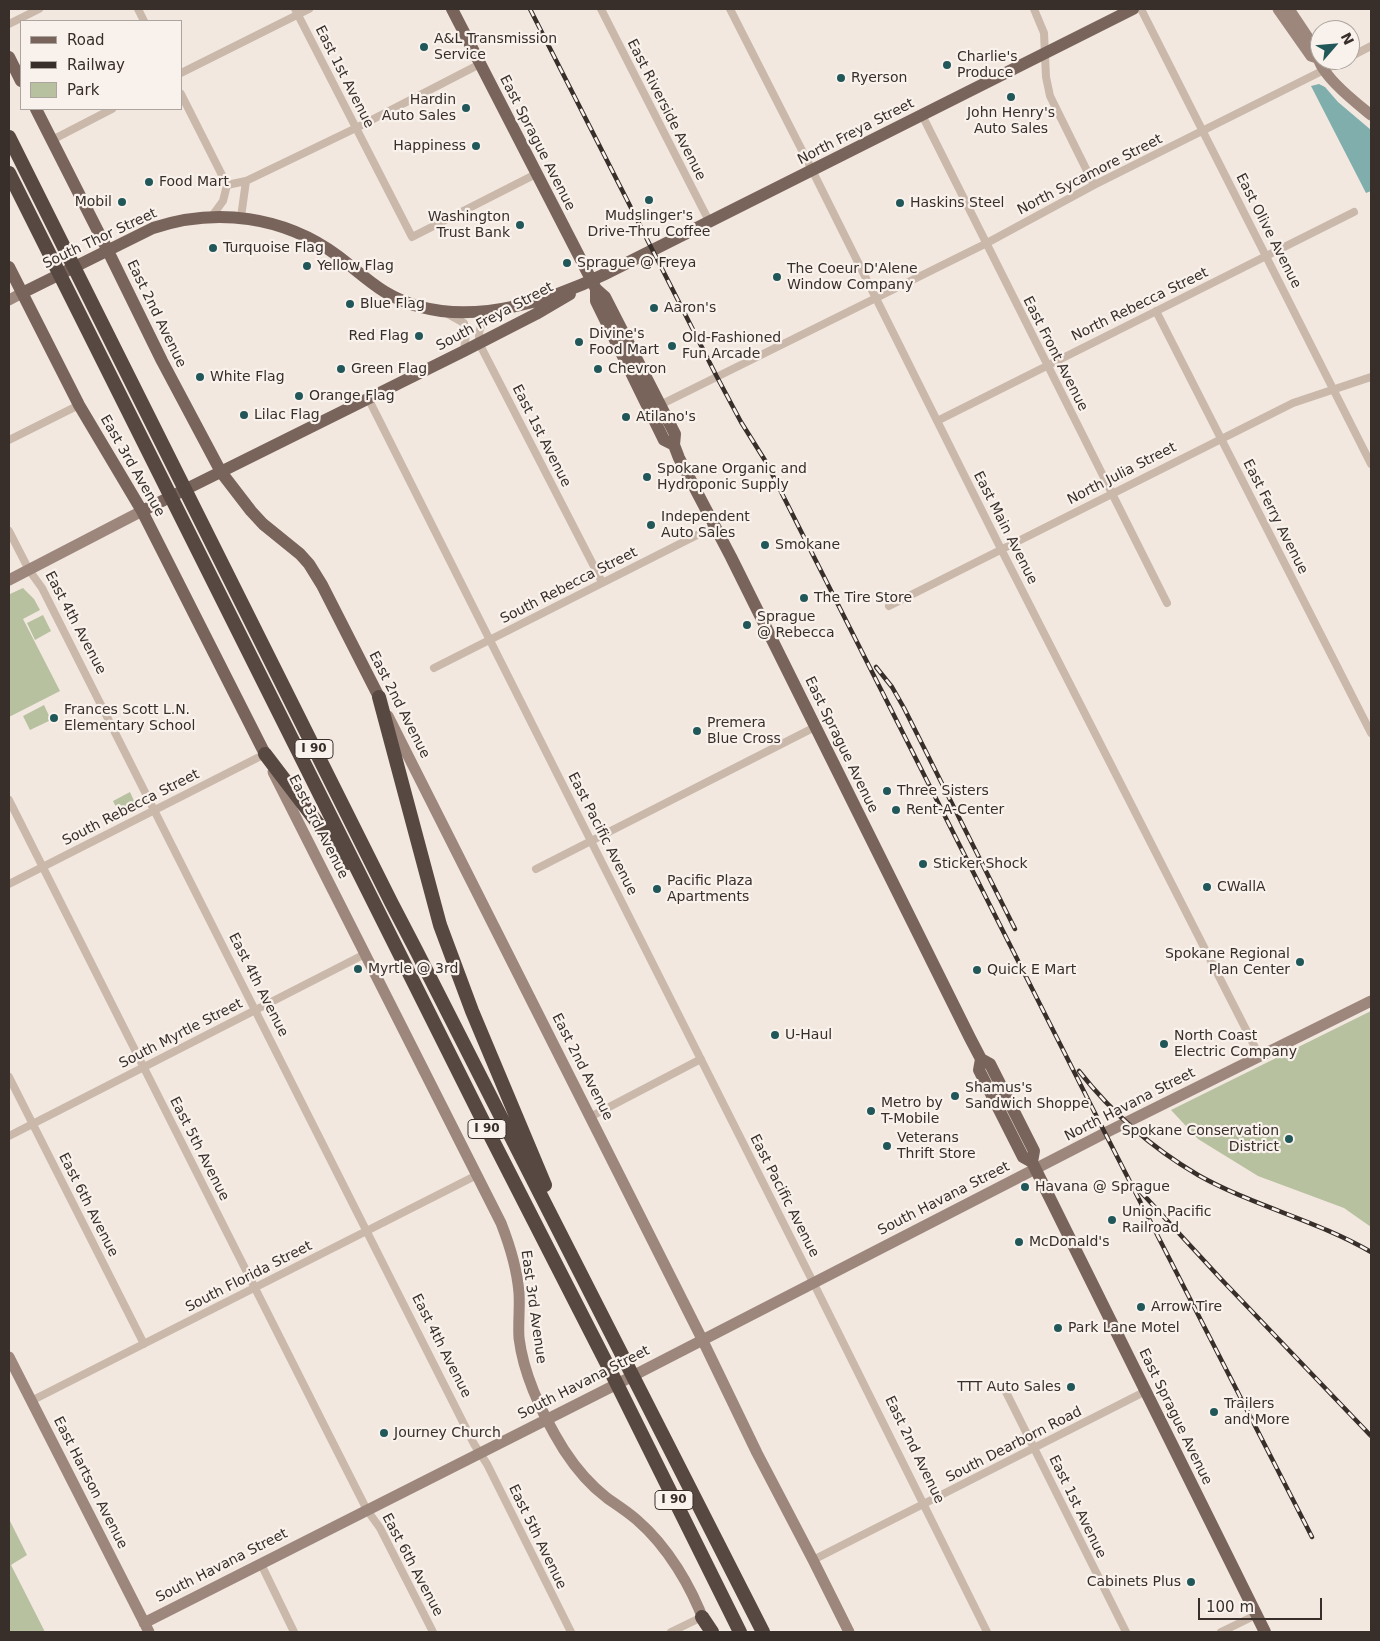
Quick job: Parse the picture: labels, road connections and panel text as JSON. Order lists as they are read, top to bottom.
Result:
{
  "streets": {
    "highway": ["I 90"],
    "main road": [
      "North Freya Street",
      "East Sprague Avenue",
      "South Thor Street",
      "East 2nd Avenue",
      "South Freya Street",
      "East 3rd Avenue"
    ],
    "street": [
      "East 1st Avenue",
      "East Riverside Avenue",
      "North Sycamore Street",
      "East Olive Avenue",
      "North Rebecca Street",
      "East Front Avenue",
      "North Julia Street",
      "East Ferry Avenue",
      "East Main Avenue",
      "South Rebecca Street",
      "East 4th Avenue",
      "East Pacific Avenue",
      "South Myrtle Street",
      "North Havana Street",
      "East 5th Avenue",
      "South Havana Street",
      "East 6th Avenue",
      "South Florida Street",
      "South Dearborn Road",
      "East Hartson Avenue"
    ]
  },
  "crossings": [
    ["East 1st Avenue", "East Sprague Avenue"],
    ["East 1st Avenue", "South Freya Street"],
    ["East 1st Avenue", "South Rebecca Street"],
    ["East 1st Avenue", "South Dearborn Road"],
    ["East Riverside Avenue", "North Freya Street"],
    ["North Freya Street", "East Sprague Avenue"],
    ["North Freya Street", "South Thor Street"],
    ["North Freya Street", "South Freya Street"],
    ["North Freya Street", "East Front Avenue"],
    ["North Freya Street", "East Main Avenue"],
    ["East Sprague Avenue", "North Sycamore Street"],
    ["East Sprague Avenue", "South Thor Street"],
    ["East Sprague Avenue", "South Freya Street"],
    ["East Sprague Avenue", "South Rebecca Street"],
    ["East Sprague Avenue", "North Havana Street"],
    ["East Sprague Avenue", "South Havana Street"],
    ["East Sprague Avenue", "South Dearborn Road"],
    ["North Sycamore Street", "East Olive Avenue"],
    ["North Sycamore Street", "East Front Avenue"],
    ["North Sycamore Street", "East Main Avenue"],
    ["East Olive Avenue", "North Rebecca Street"],
    ["East Olive Avenue", "North Julia Street"],
    ["South Thor Street", "East 2nd Avenue"],
    ["South Thor Street", "South Freya Street"],
    ["South Thor Street", "East 3rd Avenue"],
    ["North Rebecca Street", "East Front Avenue"],
    ["North Rebecca Street", "East Ferry Avenue"],
    ["North Rebecca Street", "East Main Avenue"],
    ["East 2nd Avenue", "South Freya Street"],
    ["East 2nd Avenue", "East Pacific Avenue"],
    ["East 2nd Avenue", "South Havana Street"],
    ["East 2nd Avenue", "South Dearborn Road"],
    ["South Freya Street", "East 3rd Avenue"],
    ["South Freya Street", "East 4th Avenue"],
    ["South Freya Street", "East Pacific Avenue"],
    ["East Front Avenue", "North Julia Street"],
    ["East 3rd Avenue", "South Rebecca Street"],
    ["East 3rd Avenue", "South Myrtle Street"],
    ["East 3rd Avenue", "South Havana Street"],
    ["East 3rd Avenue", "South Florida Street"],
    ["North Julia Street", "East Ferry Avenue"],
    ["North Julia Street", "East Main Avenue"],
    ["East Main Avenue", "North Havana Street"],
    ["South Rebecca Street", "East 4th Avenue"],
    ["South Rebecca Street", "East Pacific Avenue"],
    ["South Rebecca Street", "East 5th Avenue"],
    ["East 4th Avenue", "South Myrtle Street"],
    ["East 4th Avenue", "East 5th Avenue"],
    ["East 4th Avenue", "South Havana Street"],
    ["East 4th Avenue", "South Florida Street"],
    ["East Pacific Avenue", "South Havana Street"],
    ["South Myrtle Street", "East 5th Avenue"],
    ["South Myrtle Street", "East 6th Avenue"],
    ["North Havana Street", "South Havana Street"],
    ["East 5th Avenue", "South Havana Street"],
    ["East 5th Avenue", "East 6th Avenue"],
    ["East 5th Avenue", "South Florida Street"],
    ["South Havana Street", "East 6th Avenue"],
    ["South Havana Street", "East Hartson Avenue"],
    ["East 6th Avenue", "South Florida Street"],
    ["South Florida Street", "East Hartson Avenue"]
  ],
  "places": [
    "A&L Transmission Service",
    "Charlie's Produce",
    "Ryerson",
    "John Henry's Auto Sales",
    "Hardin Auto Sales",
    "Happiness",
    "Food Mart",
    "Mudslinger's Drive-Thru Coffee",
    "Mobil",
    "Haskins Steel",
    "Washington Trust Bank",
    "Turquoise Flag",
    "Sprague @ Freya",
    "Yellow Flag",
    "The Coeur D'Alene Window Company",
    "Blue Flag",
    "Aaron's",
    "Red Flag",
    "Divine's Food Mart",
    "Old-Fashioned Fun Arcade",
    "Green Flag",
    "Chevron",
    "White Flag",
    "Orange Flag",
    "Lilac Flag",
    "Atilano's",
    "Spokane Organic and Hydroponic Supply",
    "Independent Auto Sales",
    "Smokane",
    "The Tire Store",
    "Sprague @ Rebecca",
    "Frances Scott L.N. Elementary School",
    "Premera Blue Cross",
    "Three Sisters",
    "Rent-A-Center",
    "Sticker Shock",
    "CWallA",
    "Pacific Plaza Apartments",
    "Spokane Regional Plan Center",
    "Myrtle @ 3rd",
    "Quick E Mart",
    "U-Haul",
    "North Coast Electric Company",
    "Shamus's Sandwich Shoppe",
    "Metro by T-Mobile",
    "Spokane Conservation District",
    "Veterans Thrift Store",
    "Havana @ Sprague",
    "Union Pacific Railroad",
    "McDonald's",
    "Arrow Tire",
    "Park Lane Motel",
    "TTT Auto Sales",
    "Trailers and More",
    "Journey Church",
    "Cabinets Plus"
  ],
  "legend": ["Road", "Railway", "Park"],
  "scale_bar": "100 m",
  "north": "top right"
}
